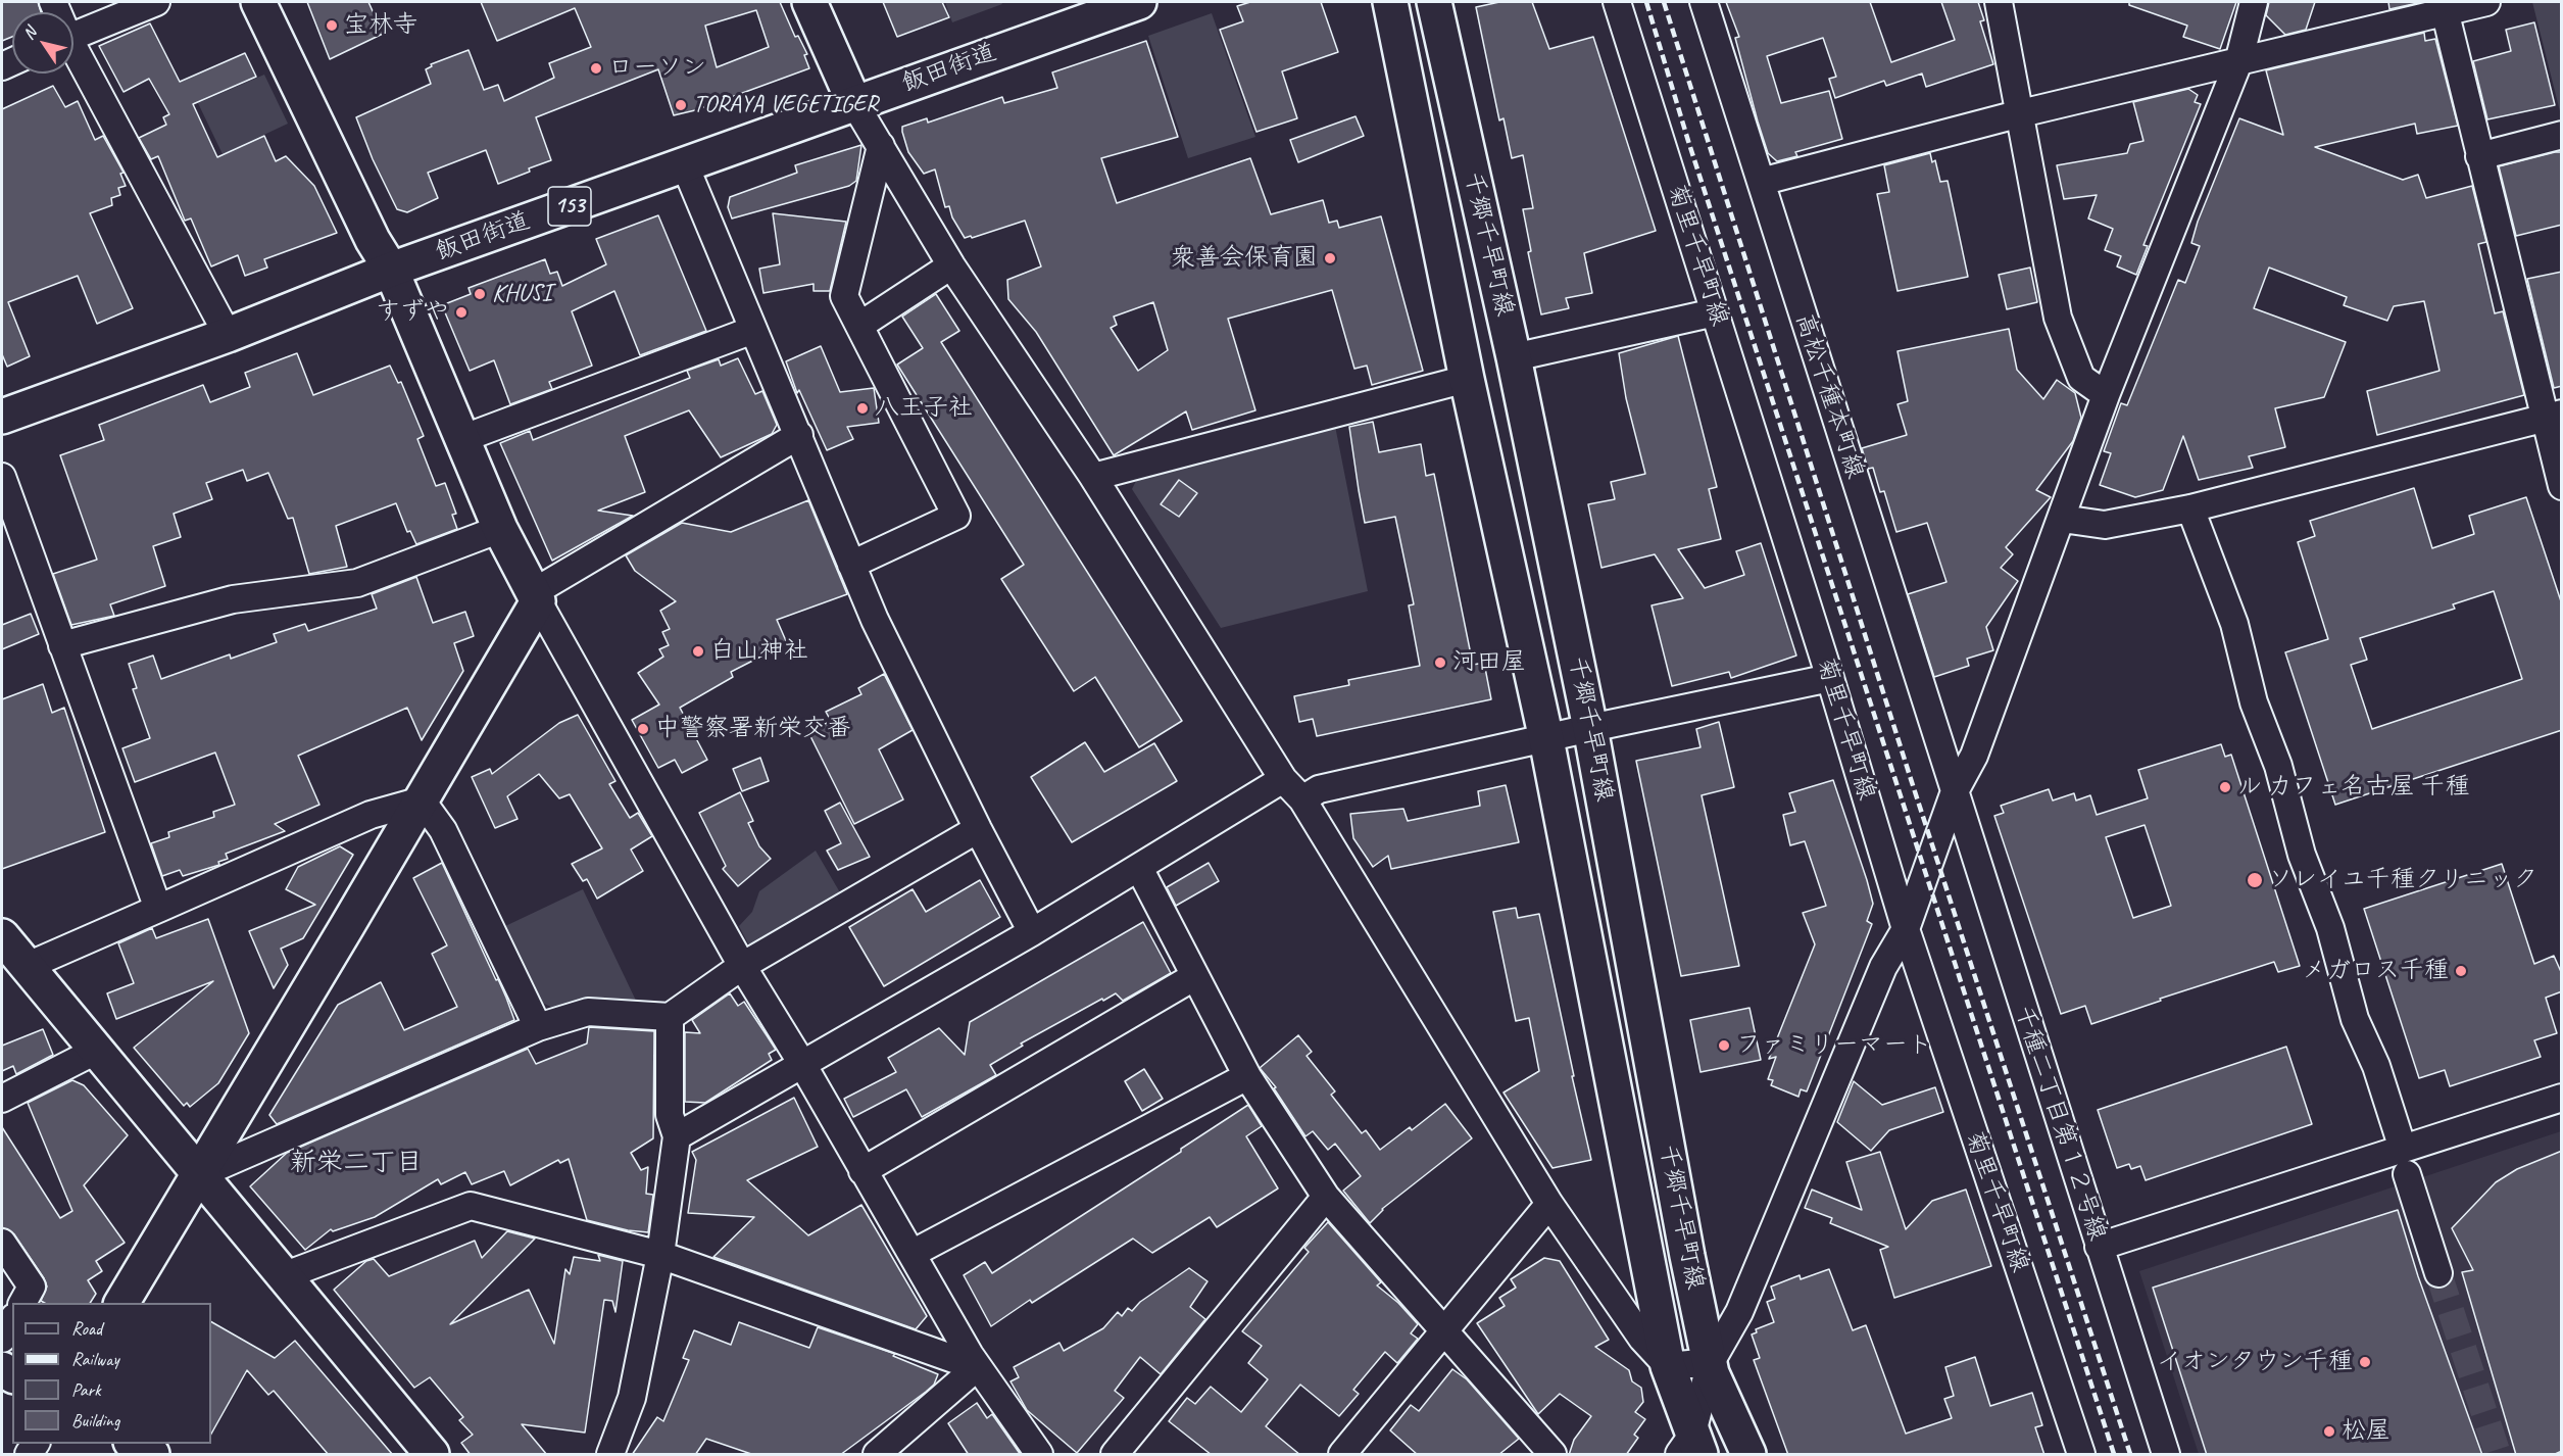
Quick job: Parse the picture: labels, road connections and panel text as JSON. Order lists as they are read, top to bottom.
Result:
{
  "streets": {
    "main road": ["飯田街道", "153", "千郷千早町線"],
    "street": ["菊里千早町線", "高松千種本町線", "千種二丁目第１２号線"]
  },
  "crossings": [
    ["高松千種本町線", "千種二丁目第１２号線"]
  ],
  "districts": ["新栄二丁目"],
  "places": [
    "宝林寺",
    "ローソン",
    "TORAYA VEGETIGER",
    "衆善会保育園",
    "KHUSI",
    "すずや",
    "八王子社",
    "白山神社",
    "河田屋",
    "中警察署新栄交番",
    "ル カフェ名古屋 千種",
    "ソレイユ千種クリニック",
    "メガロス千種",
    "ファミリーマート",
    "イオンタウン千種",
    "松屋"
  ],
  "legend": [
    "Road",
    "Railway",
    "Park",
    "Building"
  ],
  "north": "top left"
}
